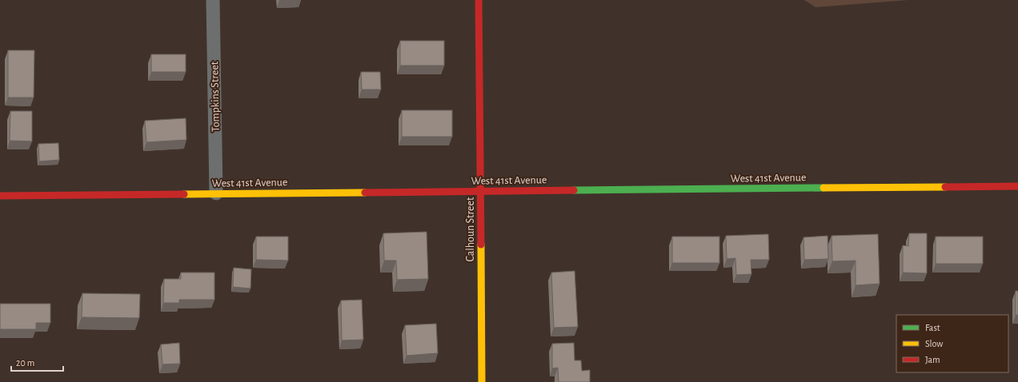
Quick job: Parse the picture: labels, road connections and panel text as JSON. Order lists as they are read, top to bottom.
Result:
{
  "streets": {
    "street": ["Tompkins Street", "West 41st Avenue", "Calhoun Street"]
  },
  "crossings": [
    ["Tompkins Street", "West 41st Avenue"],
    ["West 41st Avenue", "Calhoun Street"]
  ],
  "legend": ["Fast", "Slow", "Jam"],
  "scale_bar": "20 m"
}
